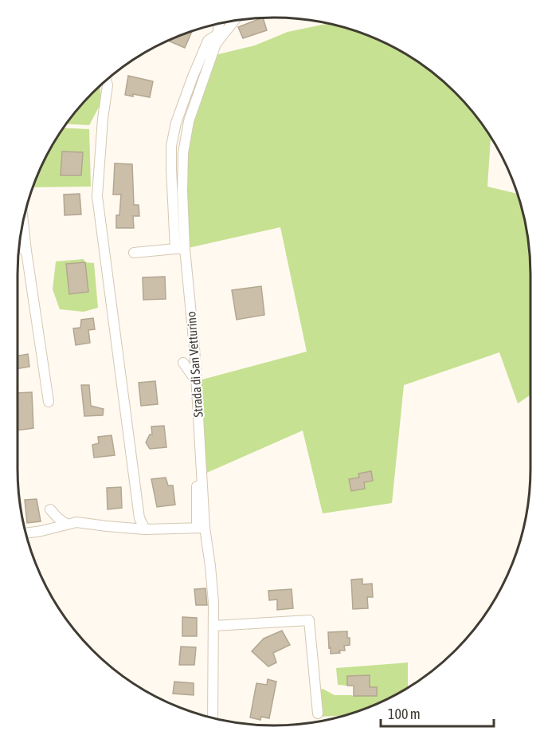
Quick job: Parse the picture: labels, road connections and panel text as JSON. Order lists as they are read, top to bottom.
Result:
{
  "streets": {
    "street": ["Strada di San Vetturino"]
  },
  "scale_bar": "100 m"
}
